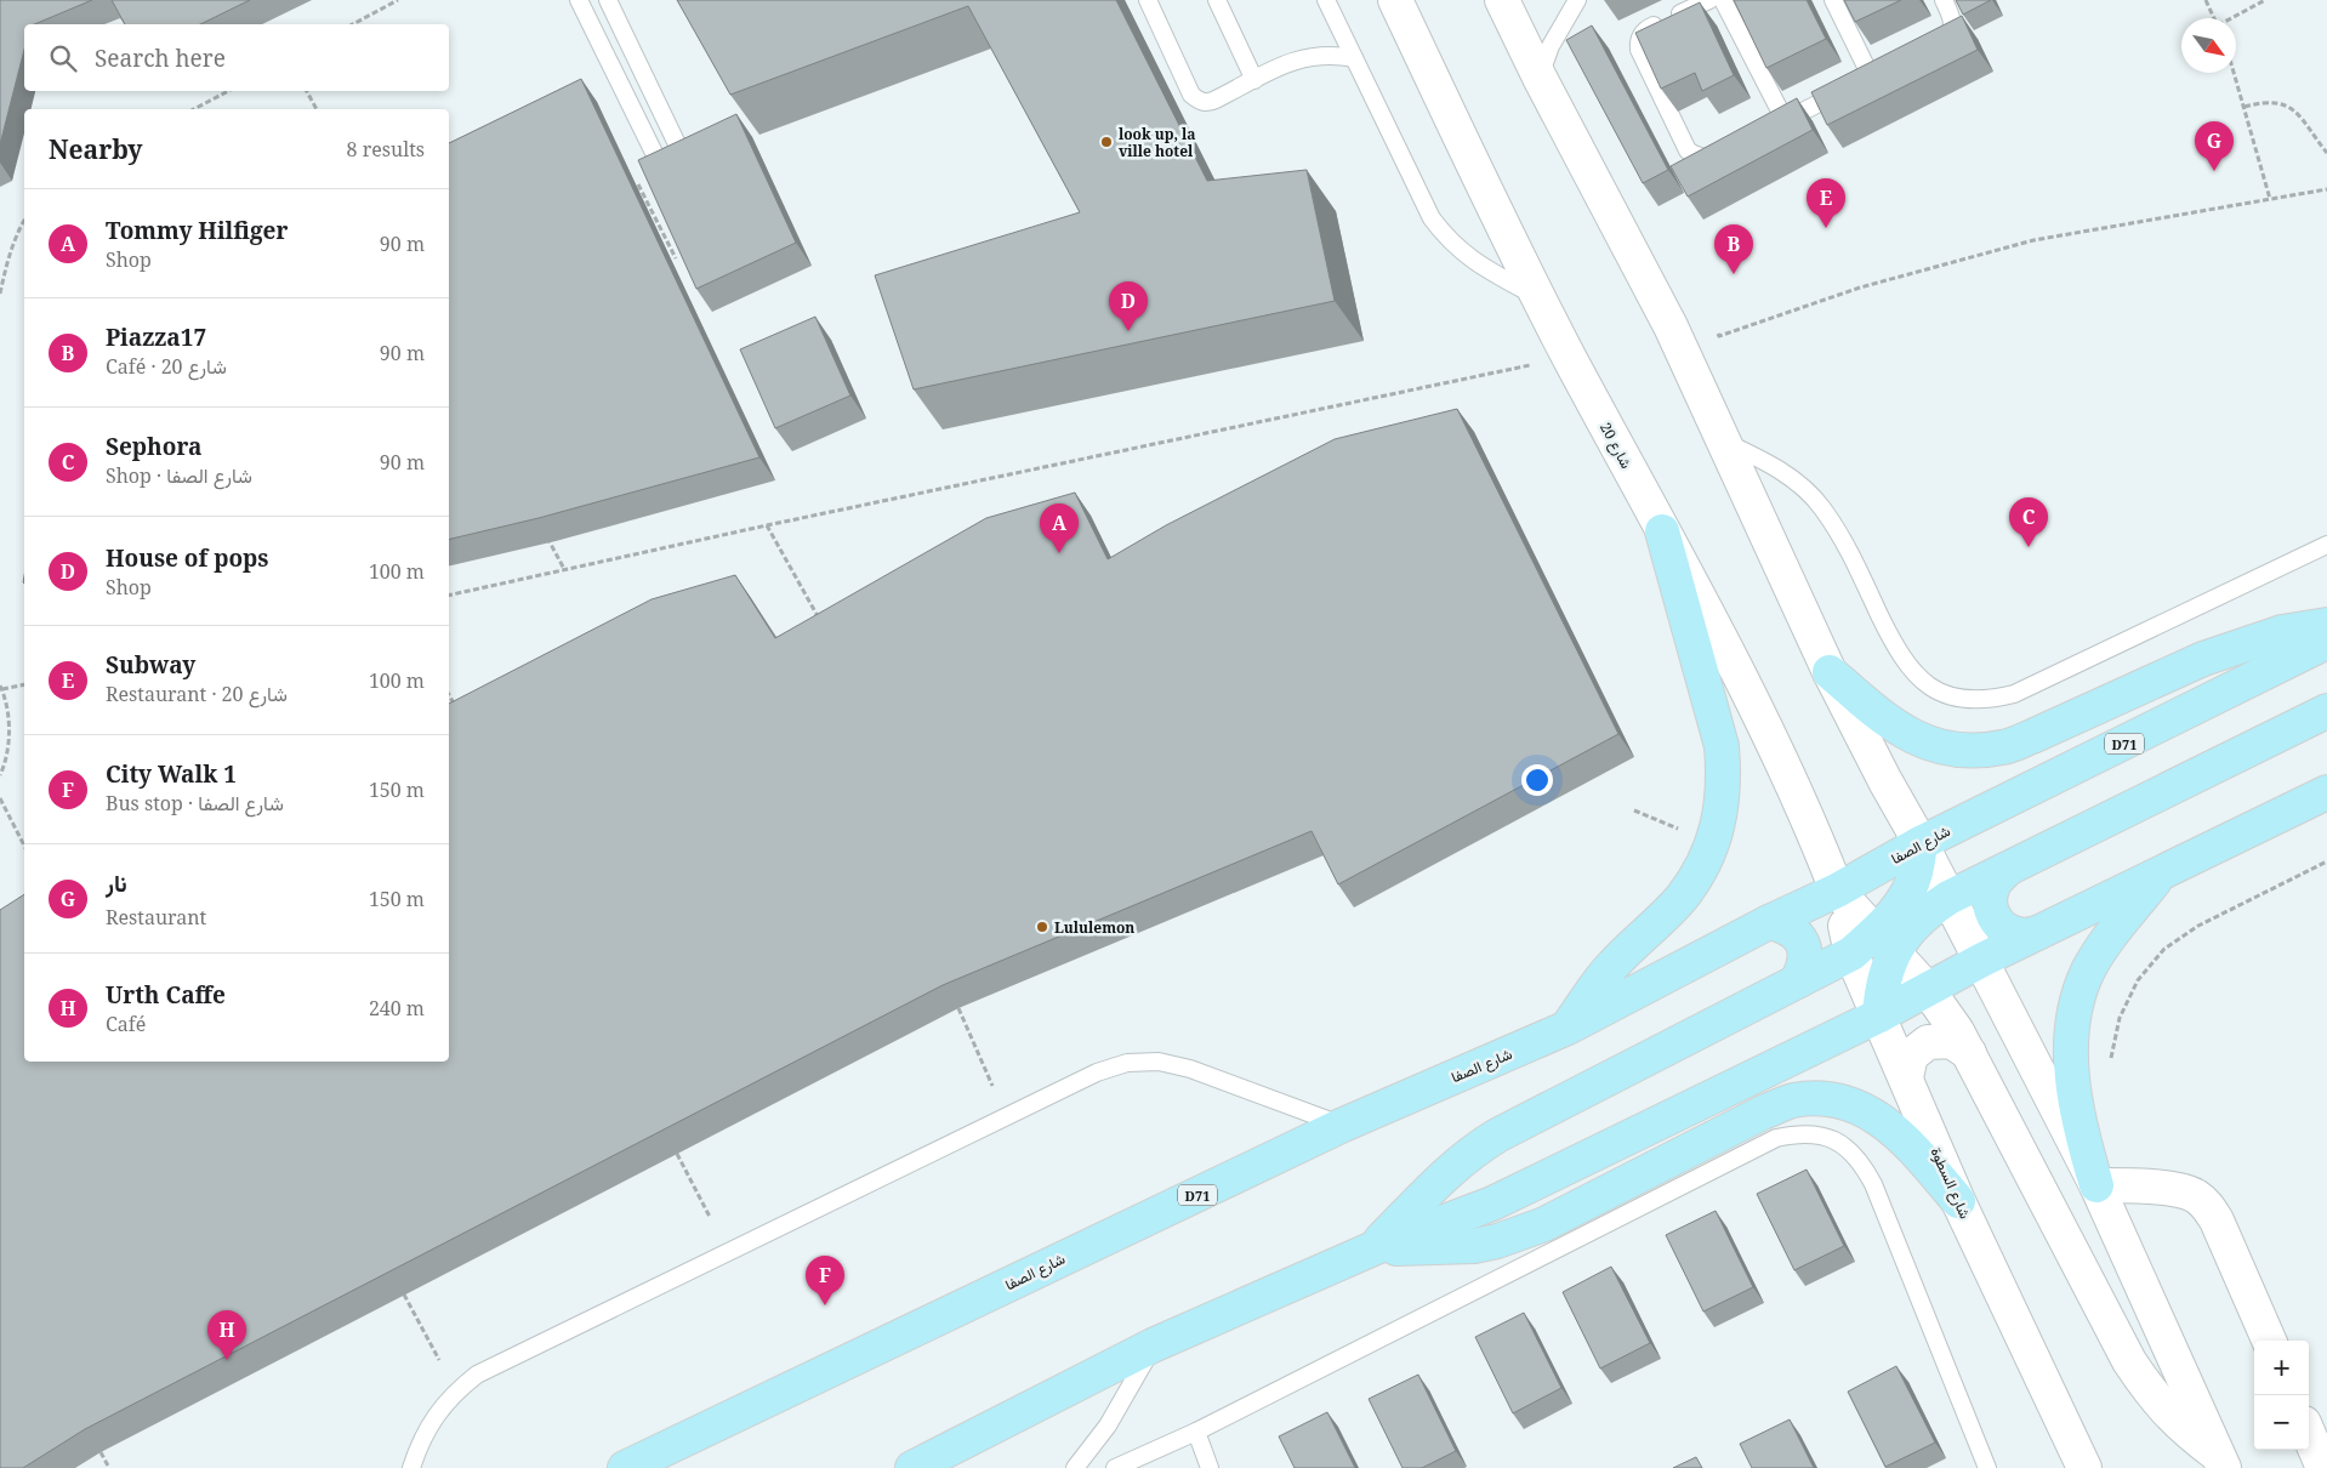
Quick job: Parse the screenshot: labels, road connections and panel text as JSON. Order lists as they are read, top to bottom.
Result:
{
  "streets": {
    "main road": ["D71", "شارع الصفا"],
    "street": ["شارع 20", "شارع السطوة"]
  },
  "crossings": [
    ["شارع 20", "شارع الصفا"]
  ],
  "places": ["look up, la ville hotel", "Lululemon"],
  "north": "bottom right",
  "page": {
    "search": "Search here",
    "heading": ["Nearby", "8 results"],
    "pins": [
      "G",
      "E",
      "B",
      "D",
      "C",
      "A",
      "F",
      "H"
    ],
    "list": [
      {
        "mark": "A",
        "name": "Tommy Hilfiger",
        "note": "Shop",
        "value": "90 m"
      },
      {
        "mark": "B",
        "name": "Piazza17",
        "note": "Café · شارع 20",
        "value": "90 m"
      },
      {
        "mark": "C",
        "name": "Sephora",
        "note": "Shop · شارع الصفا",
        "value": "90 m"
      },
      {
        "mark": "D",
        "name": "House of pops",
        "note": "Shop",
        "value": "100 m"
      },
      {
        "mark": "E",
        "name": "Subway",
        "note": "Restaurant · شارع 20",
        "value": "100 m"
      },
      {
        "mark": "F",
        "name": "City Walk 1",
        "note": "Bus stop · شارع الصفا",
        "value": "150 m"
      },
      {
        "mark": "G",
        "name": "نار",
        "note": "Restaurant",
        "value": "150 m"
      },
      {
        "mark": "H",
        "name": "Urth Caffe",
        "note": "Café",
        "value": "240 m"
      }
    ],
    "map_buttons": ["+", "−"]
  }
}
